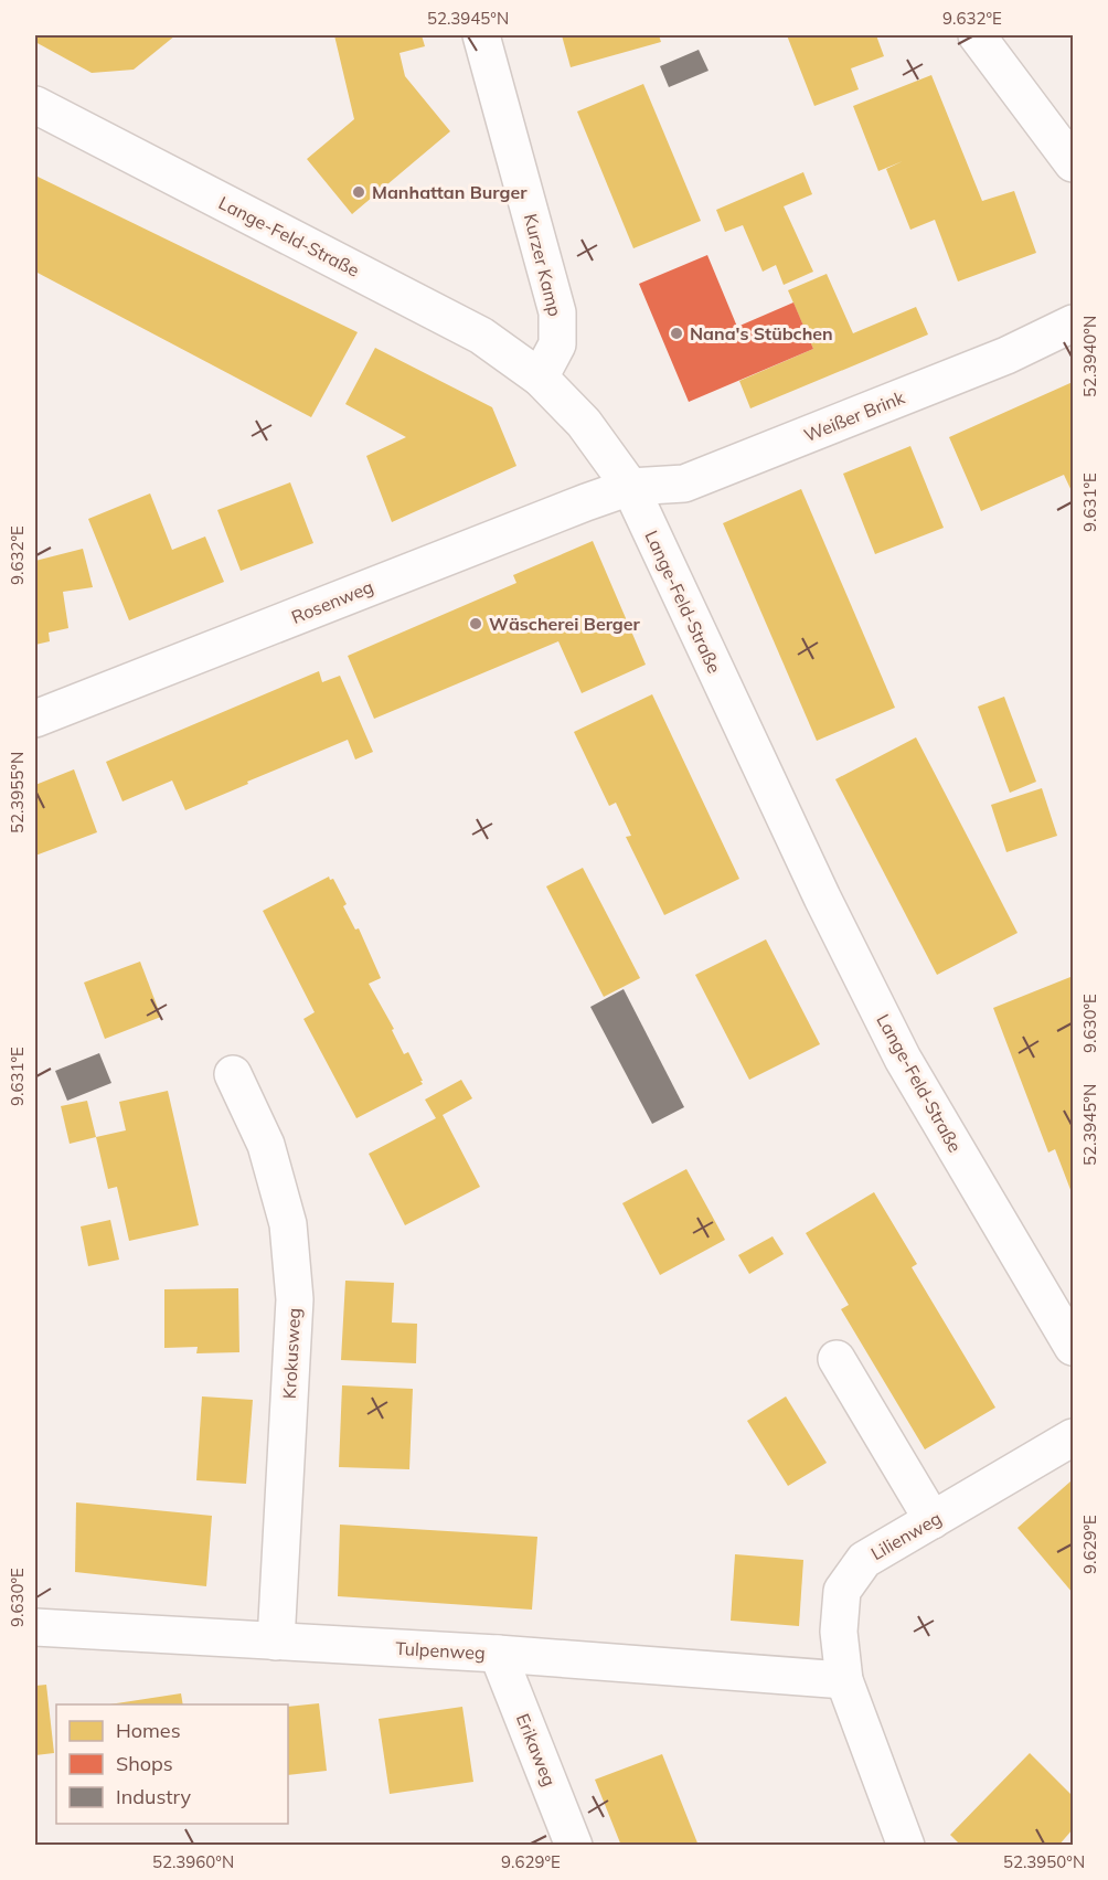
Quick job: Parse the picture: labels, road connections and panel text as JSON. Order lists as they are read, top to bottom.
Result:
{
  "streets": {
    "street": [
      "Lange-Feld-Straße",
      "Kurzer Kamp",
      "Weißer Brink",
      "Rosenweg",
      "Krokusweg",
      "Lilienweg",
      "Tulpenweg",
      "Erikaweg"
    ]
  },
  "crossings": [
    ["Lange-Feld-Straße", "Kurzer Kamp"],
    ["Lange-Feld-Straße", "Weißer Brink"],
    ["Lange-Feld-Straße", "Rosenweg"],
    ["Weißer Brink", "Rosenweg"],
    ["Krokusweg", "Tulpenweg"],
    ["Lilienweg", "Tulpenweg"],
    ["Tulpenweg", "Erikaweg"]
  ],
  "places": ["Manhattan Burger", "Nana's Stübchen", "Wäscherei Berger"],
  "legend": ["Homes", "Shops", "Industry"],
  "coordinates": [
    "52.3945°N",
    "9.632°E",
    "52.3940°N",
    "9.631°E",
    "52.3955°N",
    "9.630°E",
    "9.629°E",
    "52.3960°N",
    "52.3950°N"
  ]
}
